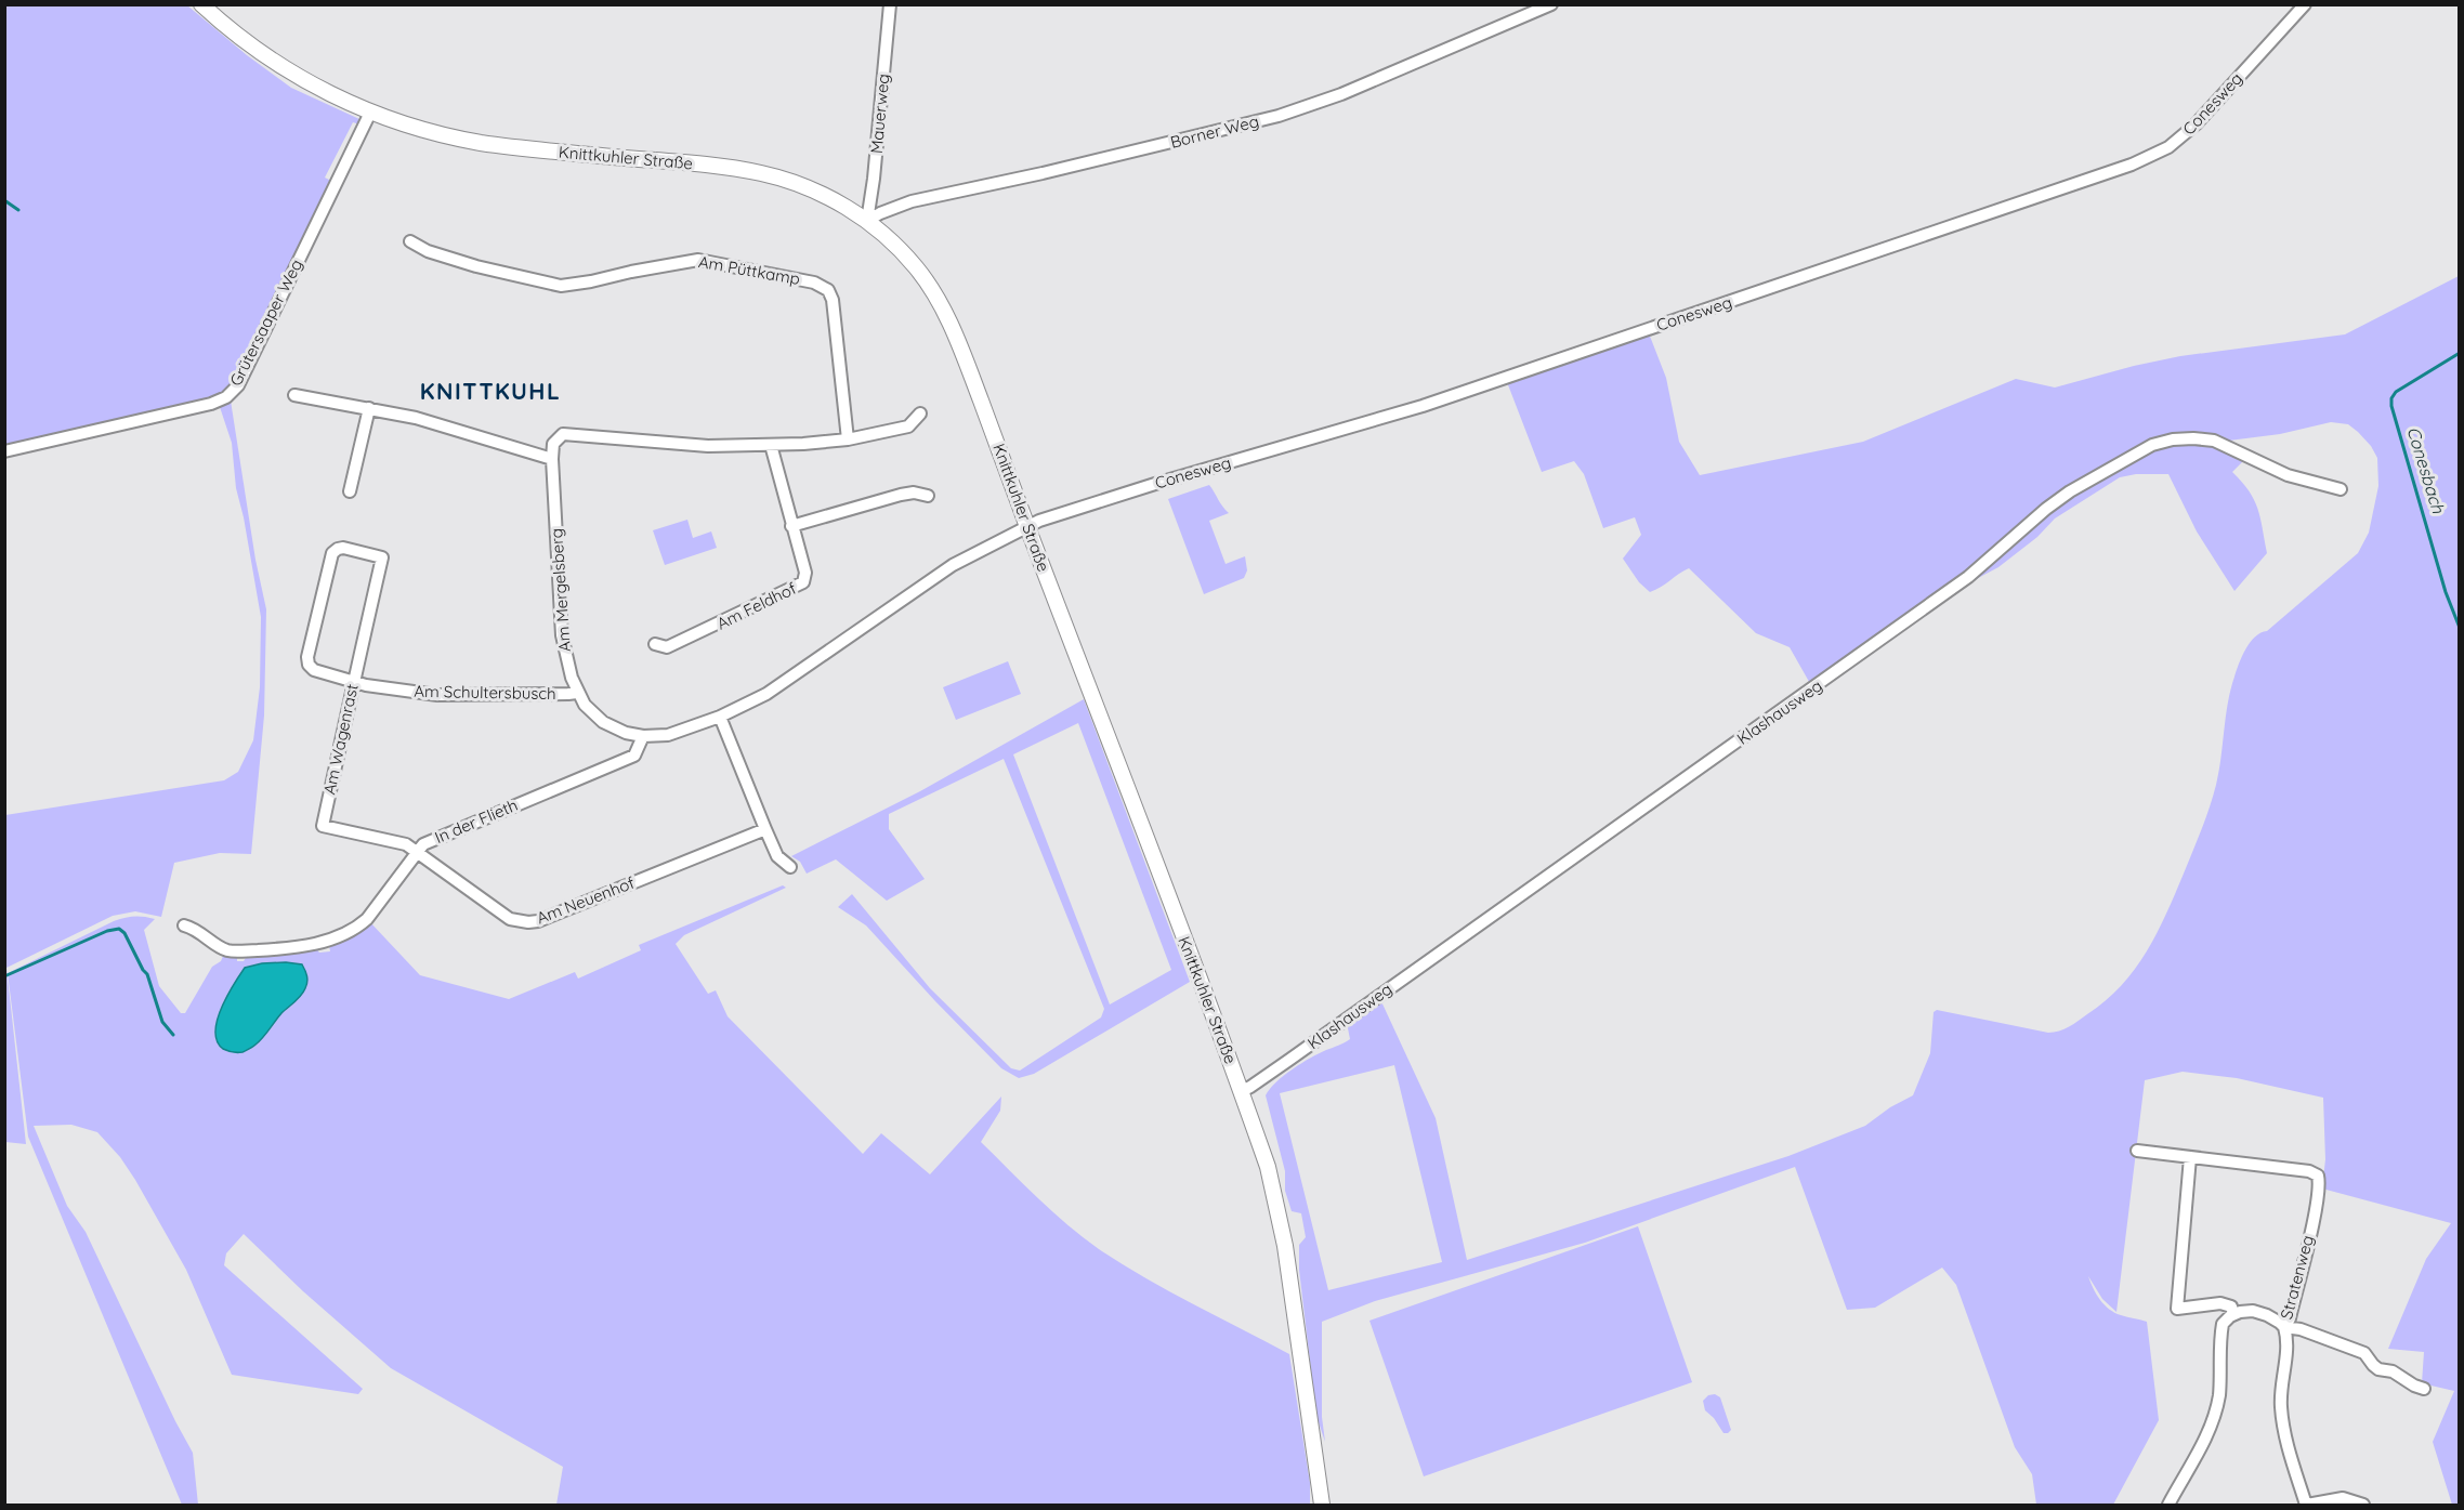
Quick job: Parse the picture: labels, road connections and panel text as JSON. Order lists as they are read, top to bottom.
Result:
{
  "streets": {
    "street": [
      "Conesweg",
      "Mauerweg",
      "Borner Weg",
      "Knittkuhler Straße",
      "Am Püttkamp",
      "Grütersaaper Weg",
      "Am Mergelsberg",
      "Am Feldhof",
      "Am Schultersbusch",
      "Klashausweg",
      "Am Wagenrast",
      "In der Flieth",
      "Am Neuenhof",
      "Stratenweg"
    ]
  },
  "crossings": [
    ["Conesweg", "Knittkuhler Straße"],
    ["Conesweg", "Am Mergelsberg"],
    ["Mauerweg", "Borner Weg"],
    ["Mauerweg", "Knittkuhler Straße"],
    ["Borner Weg", "Knittkuhler Straße"],
    ["Knittkuhler Straße", "Grütersaaper Weg"],
    ["Knittkuhler Straße", "Am Mergelsberg"],
    ["Knittkuhler Straße", "Klashausweg"],
    ["Am Mergelsberg", "Am Schultersbusch"],
    ["Am Mergelsberg", "In der Flieth"],
    ["Am Schultersbusch", "Am Wagenrast"],
    ["Am Wagenrast", "In der Flieth"],
    ["Am Wagenrast", "Am Neuenhof"],
    ["In der Flieth", "Am Neuenhof"]
  ],
  "districts": ["KNITTKUHL"],
  "water": ["Conesbach"]
}
